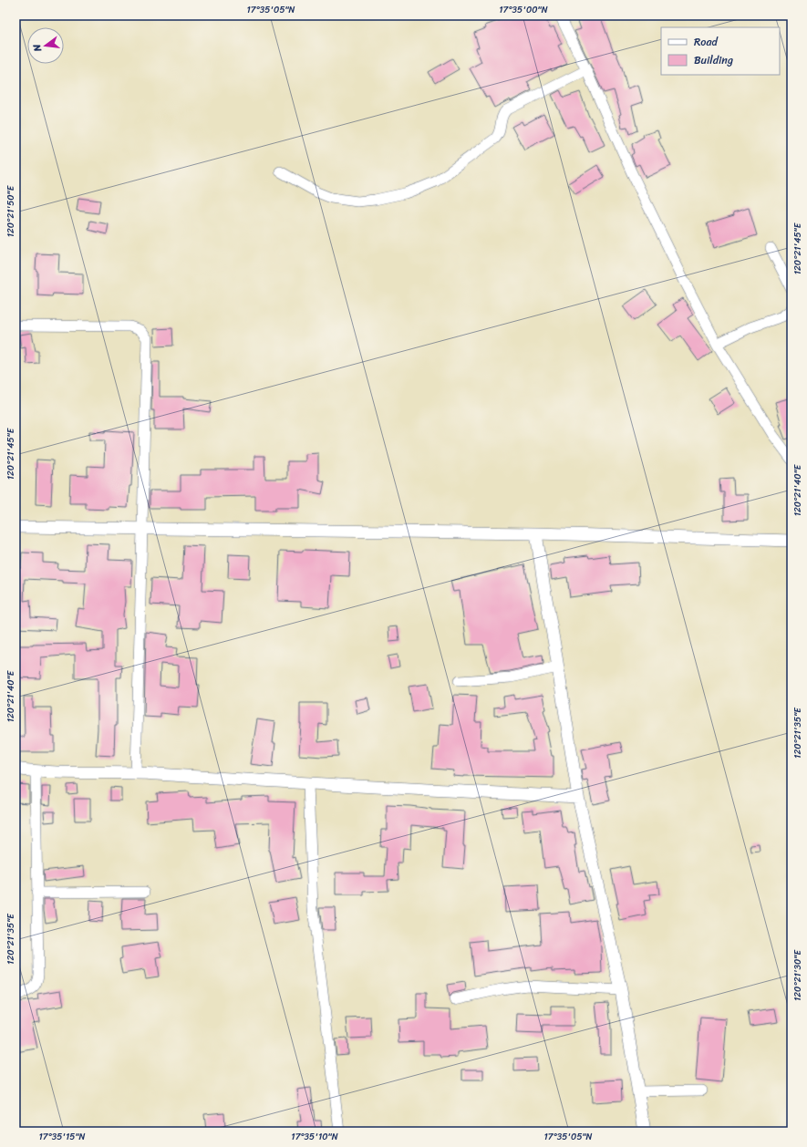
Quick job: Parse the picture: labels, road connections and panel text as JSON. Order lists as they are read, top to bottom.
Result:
{
  "legend": ["Road", "Building"],
  "north": "left",
  "coordinates": [
    "17°35'05\"N",
    "17°35'00\"N",
    "120°21'50\"E",
    "120°21'45\"E",
    "120°21'40\"E",
    "120°21'35\"E",
    "120°21'30\"E",
    "17°35'15\"N",
    "17°35'10\"N"
  ]
}
